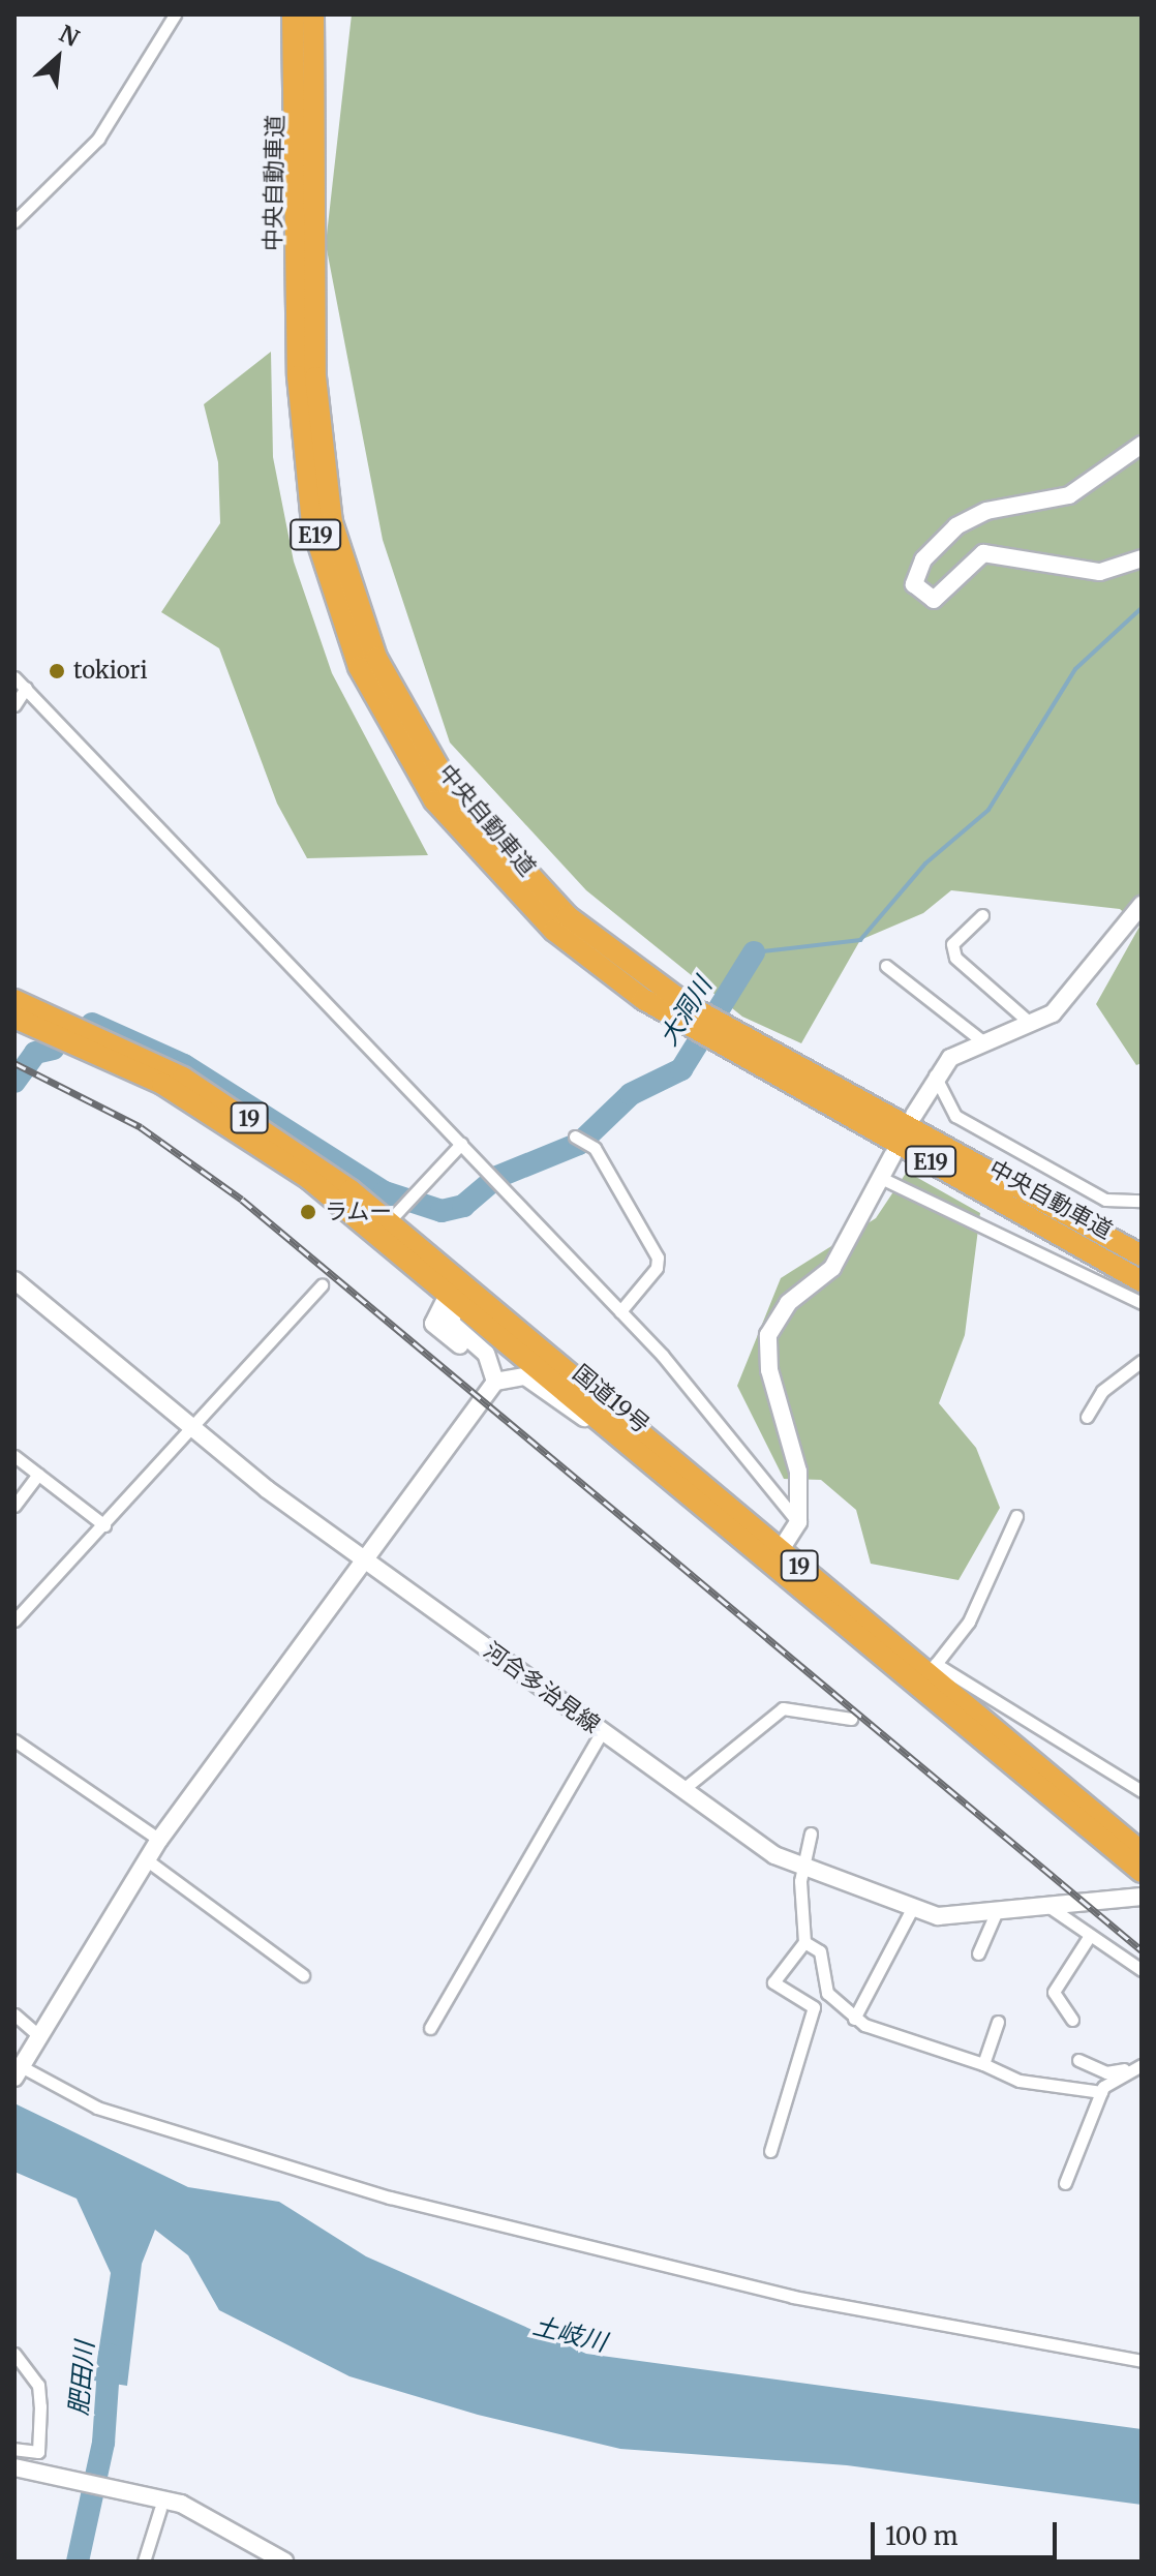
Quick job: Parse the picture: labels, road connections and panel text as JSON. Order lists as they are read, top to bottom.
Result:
{
  "streets": {
    "highway": [
      "中央自動車道",
      "E19",
      "19",
      "国道19号"
    ],
    "street": ["河合多治見線"]
  },
  "water": ["大洞川", "土岐川", "肥田川"],
  "places": ["tokiori", "ラムー"],
  "scale_bar": "100 m",
  "north": "top right"
}
